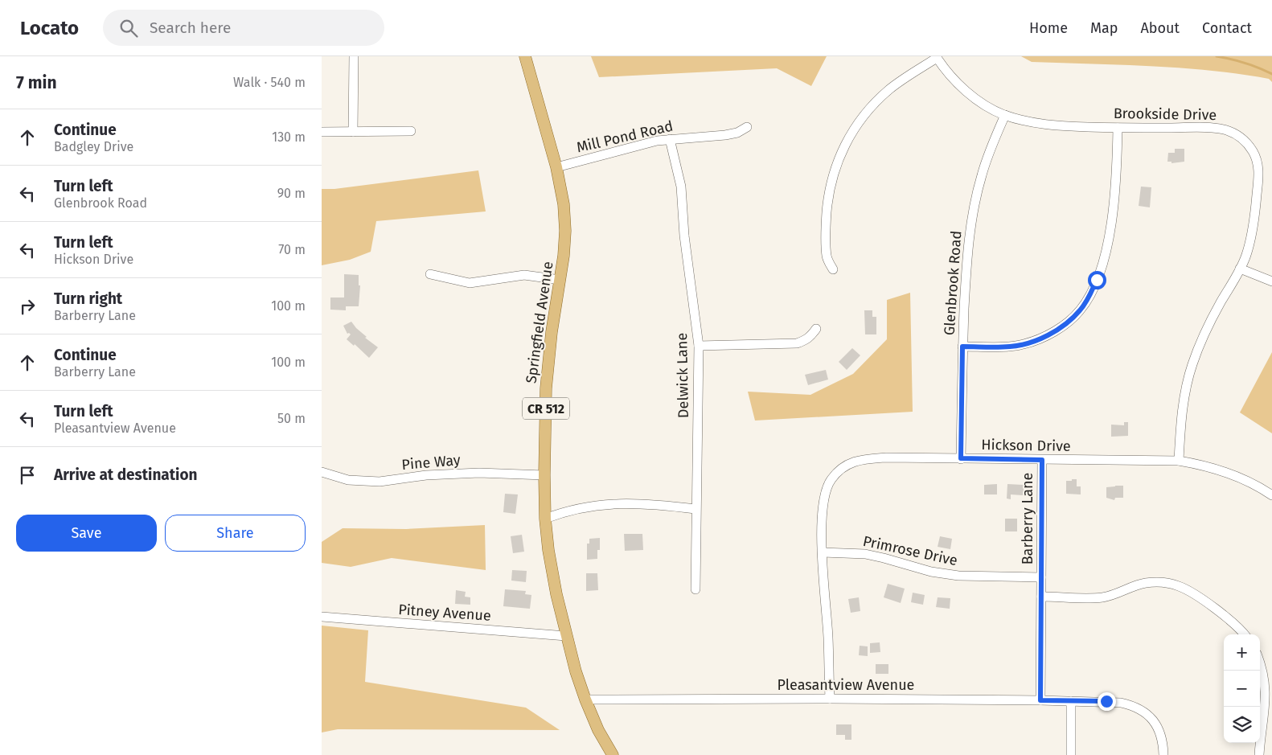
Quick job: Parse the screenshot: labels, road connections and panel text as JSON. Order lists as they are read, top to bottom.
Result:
{
  "streets": {
    "main road": ["Springfield Avenue", "CR 512"],
    "street": [
      "Brookside Drive",
      "Mill Pond Road",
      "Glenbrook Road",
      "Delwick Lane",
      "Hickson Drive",
      "Pine Way",
      "Barberry Lane",
      "Primrose Drive",
      "Pitney Avenue",
      "Pleasantview Avenue"
    ]
  },
  "crossings": [
    ["Brookside Drive", "Glenbrook Road"],
    ["Brookside Drive", "Hickson Drive"],
    ["Mill Pond Road", "Springfield Avenue"],
    ["Mill Pond Road", "Delwick Lane"],
    ["Glenbrook Road", "Hickson Drive"],
    ["Springfield Avenue", "Pine Way"],
    ["Springfield Avenue", "Pitney Avenue"],
    ["Springfield Avenue", "Pleasantview Avenue"],
    ["Hickson Drive", "Barberry Lane"],
    ["Hickson Drive", "Primrose Drive"],
    ["Hickson Drive", "Pleasantview Avenue"],
    ["Barberry Lane", "Primrose Drive"]
  ],
  "page": {
    "header": "Locato",
    "search": "Search here",
    "nav": [
      "Home",
      "Map",
      "About",
      "Contact"
    ],
    "heading": ["7 min", "Walk · 540 m"],
    "list": [
      ["Continue", "Badgley Drive", "130 m"],
      ["Turn left", "Glenbrook Road", "90 m"],
      ["Turn left", "Hickson Drive", "70 m"],
      ["Turn right", "Barberry Lane", "100 m"],
      ["Continue", "Barberry Lane", "100 m"],
      ["Turn left", "Pleasantview Avenue", "50 m"],
      "Arrive at destination"
    ],
    "buttons": ["Save", "Share"],
    "map_buttons": ["+", "−"]
  }
}
